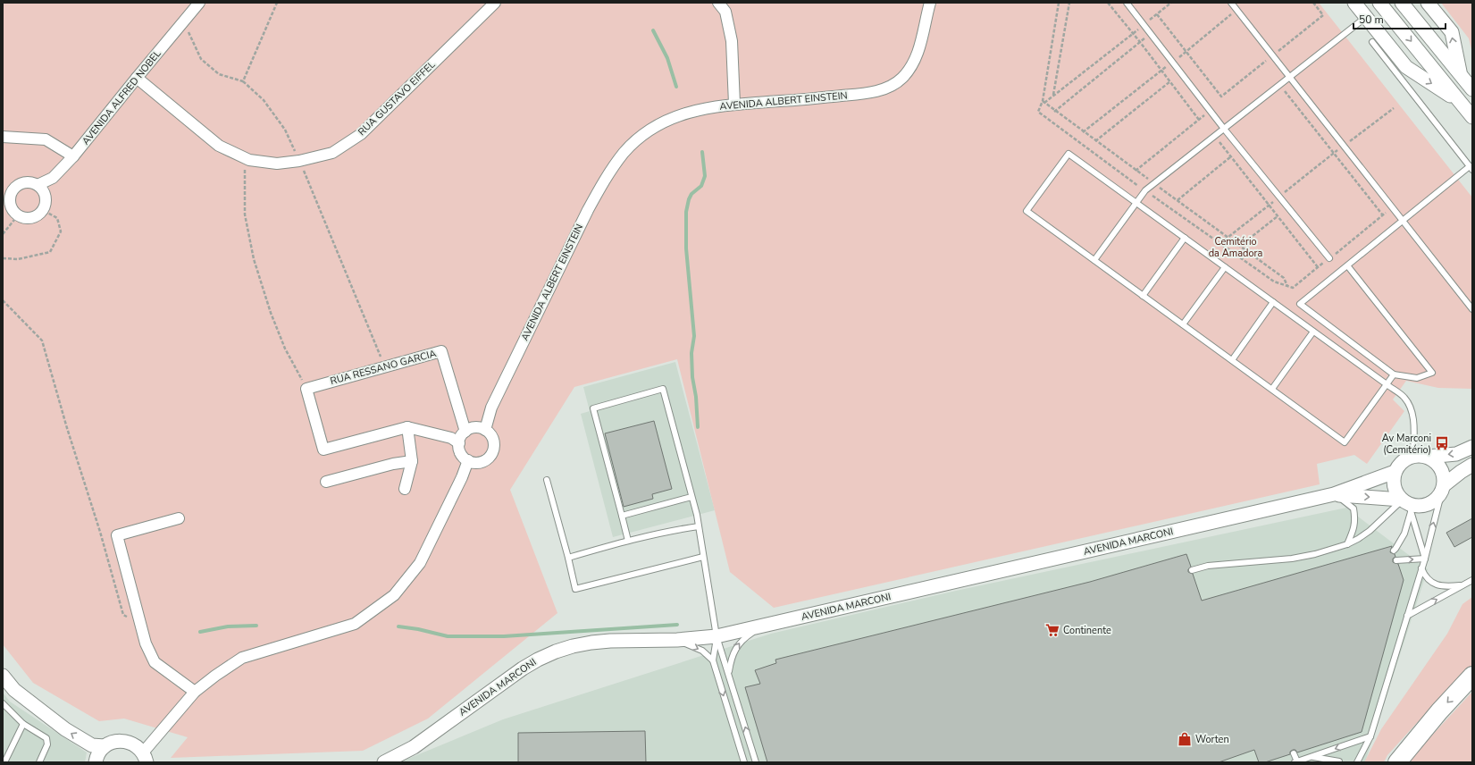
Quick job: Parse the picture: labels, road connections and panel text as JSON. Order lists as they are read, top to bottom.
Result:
{
  "streets": {
    "street": [
      "AVENIDA ALFRED NOBEL",
      "RUA GUSTAVO EIFFEL",
      "AVENIDA ALBERT EINSTEIN",
      "RUA RESSANO GARCIA",
      "AVENIDA MARCONI"
    ]
  },
  "crossings": [
    ["AVENIDA ALFRED NOBEL", "RUA GUSTAVO EIFFEL"],
    ["AVENIDA ALBERT EINSTEIN", "RUA RESSANO GARCIA"]
  ],
  "parks": ["Cemitério da Amadora"],
  "places": {
    "bus stop": ["Av Marconi (Cemitério)"],
    "supermarket": ["Continente"],
    "shop": ["Worten"]
  },
  "scale_bar": "50 m"
}
